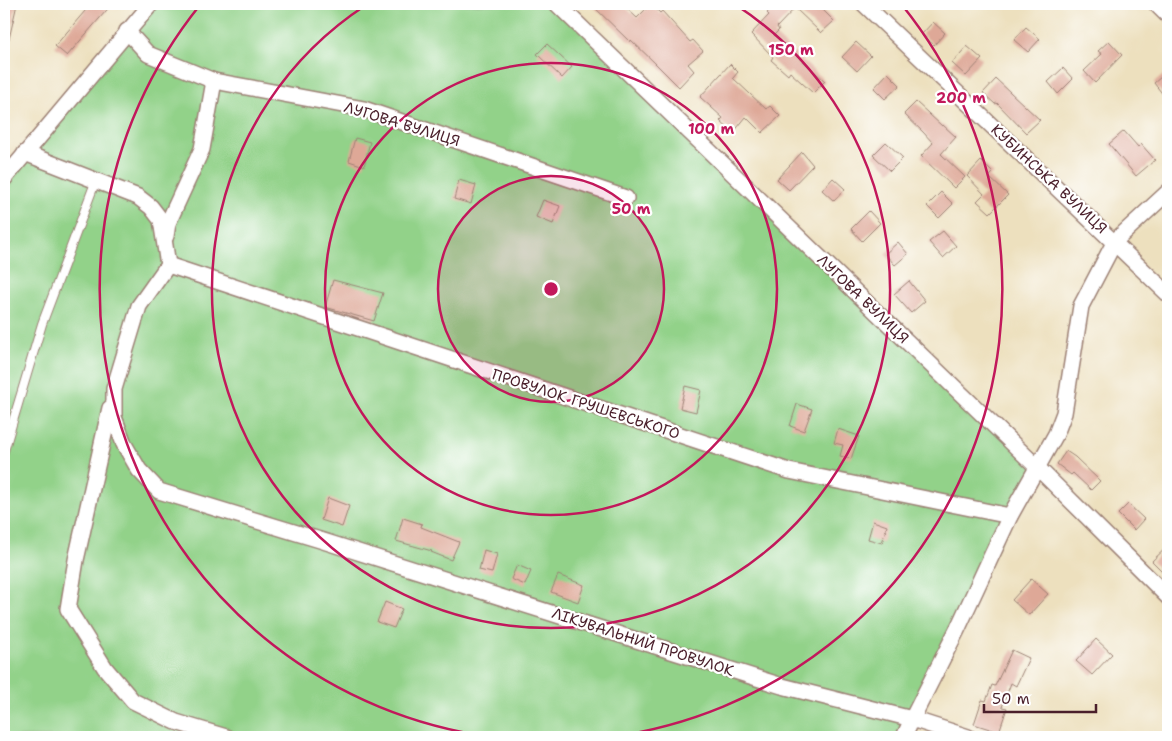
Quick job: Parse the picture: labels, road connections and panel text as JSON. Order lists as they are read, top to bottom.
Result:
{
  "streets": {
    "street": [
      "ЛУГОВА ВУЛИЦЯ",
      "КУБИНСЬКА ВУЛИЦЯ",
      "ПРОВУЛОК ГРУШЕВСЬКОГО",
      "ЛІКУВАЛЬНИЙ ПРОВУЛОК"
    ]
  },
  "scale_bar": "50 m",
  "rings": [
    "150 m",
    "200 m",
    "100 m",
    "50 m"
  ]
}
